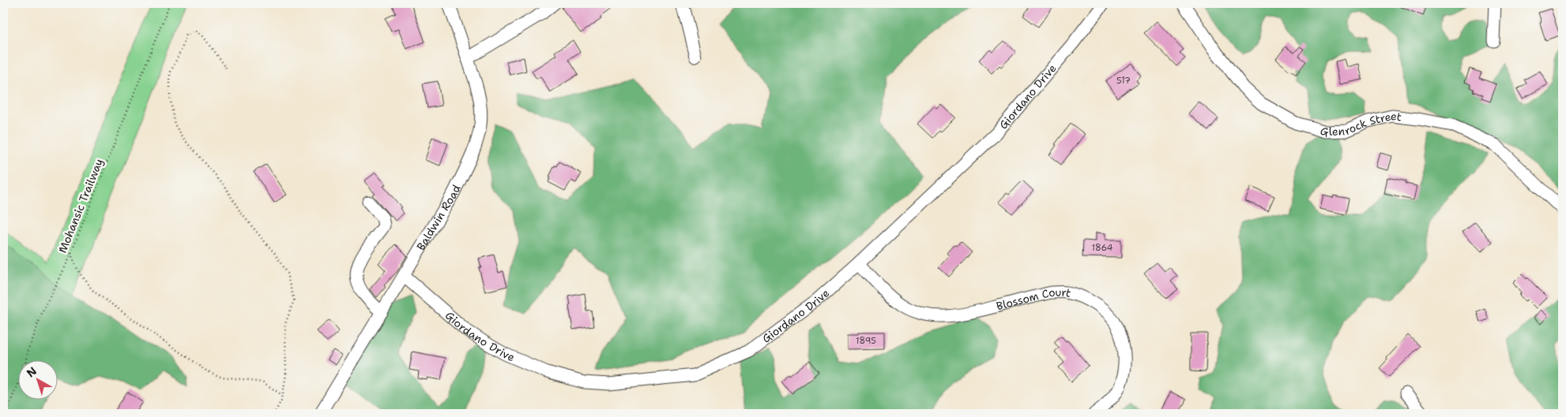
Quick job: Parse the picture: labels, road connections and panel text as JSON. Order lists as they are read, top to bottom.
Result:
{
  "streets": {
    "street": [
      "Giordano Drive",
      "Glenrock Street",
      "Baldwin Road",
      "Blossom Court"
    ],
    "path": ["Mohansic Trailway"]
  },
  "crossings": [
    ["Giordano Drive", "Baldwin Road"],
    ["Giordano Drive", "Blossom Court"]
  ],
  "house_numbers": ["517", "1864", "1895"],
  "north": "top left"
}
